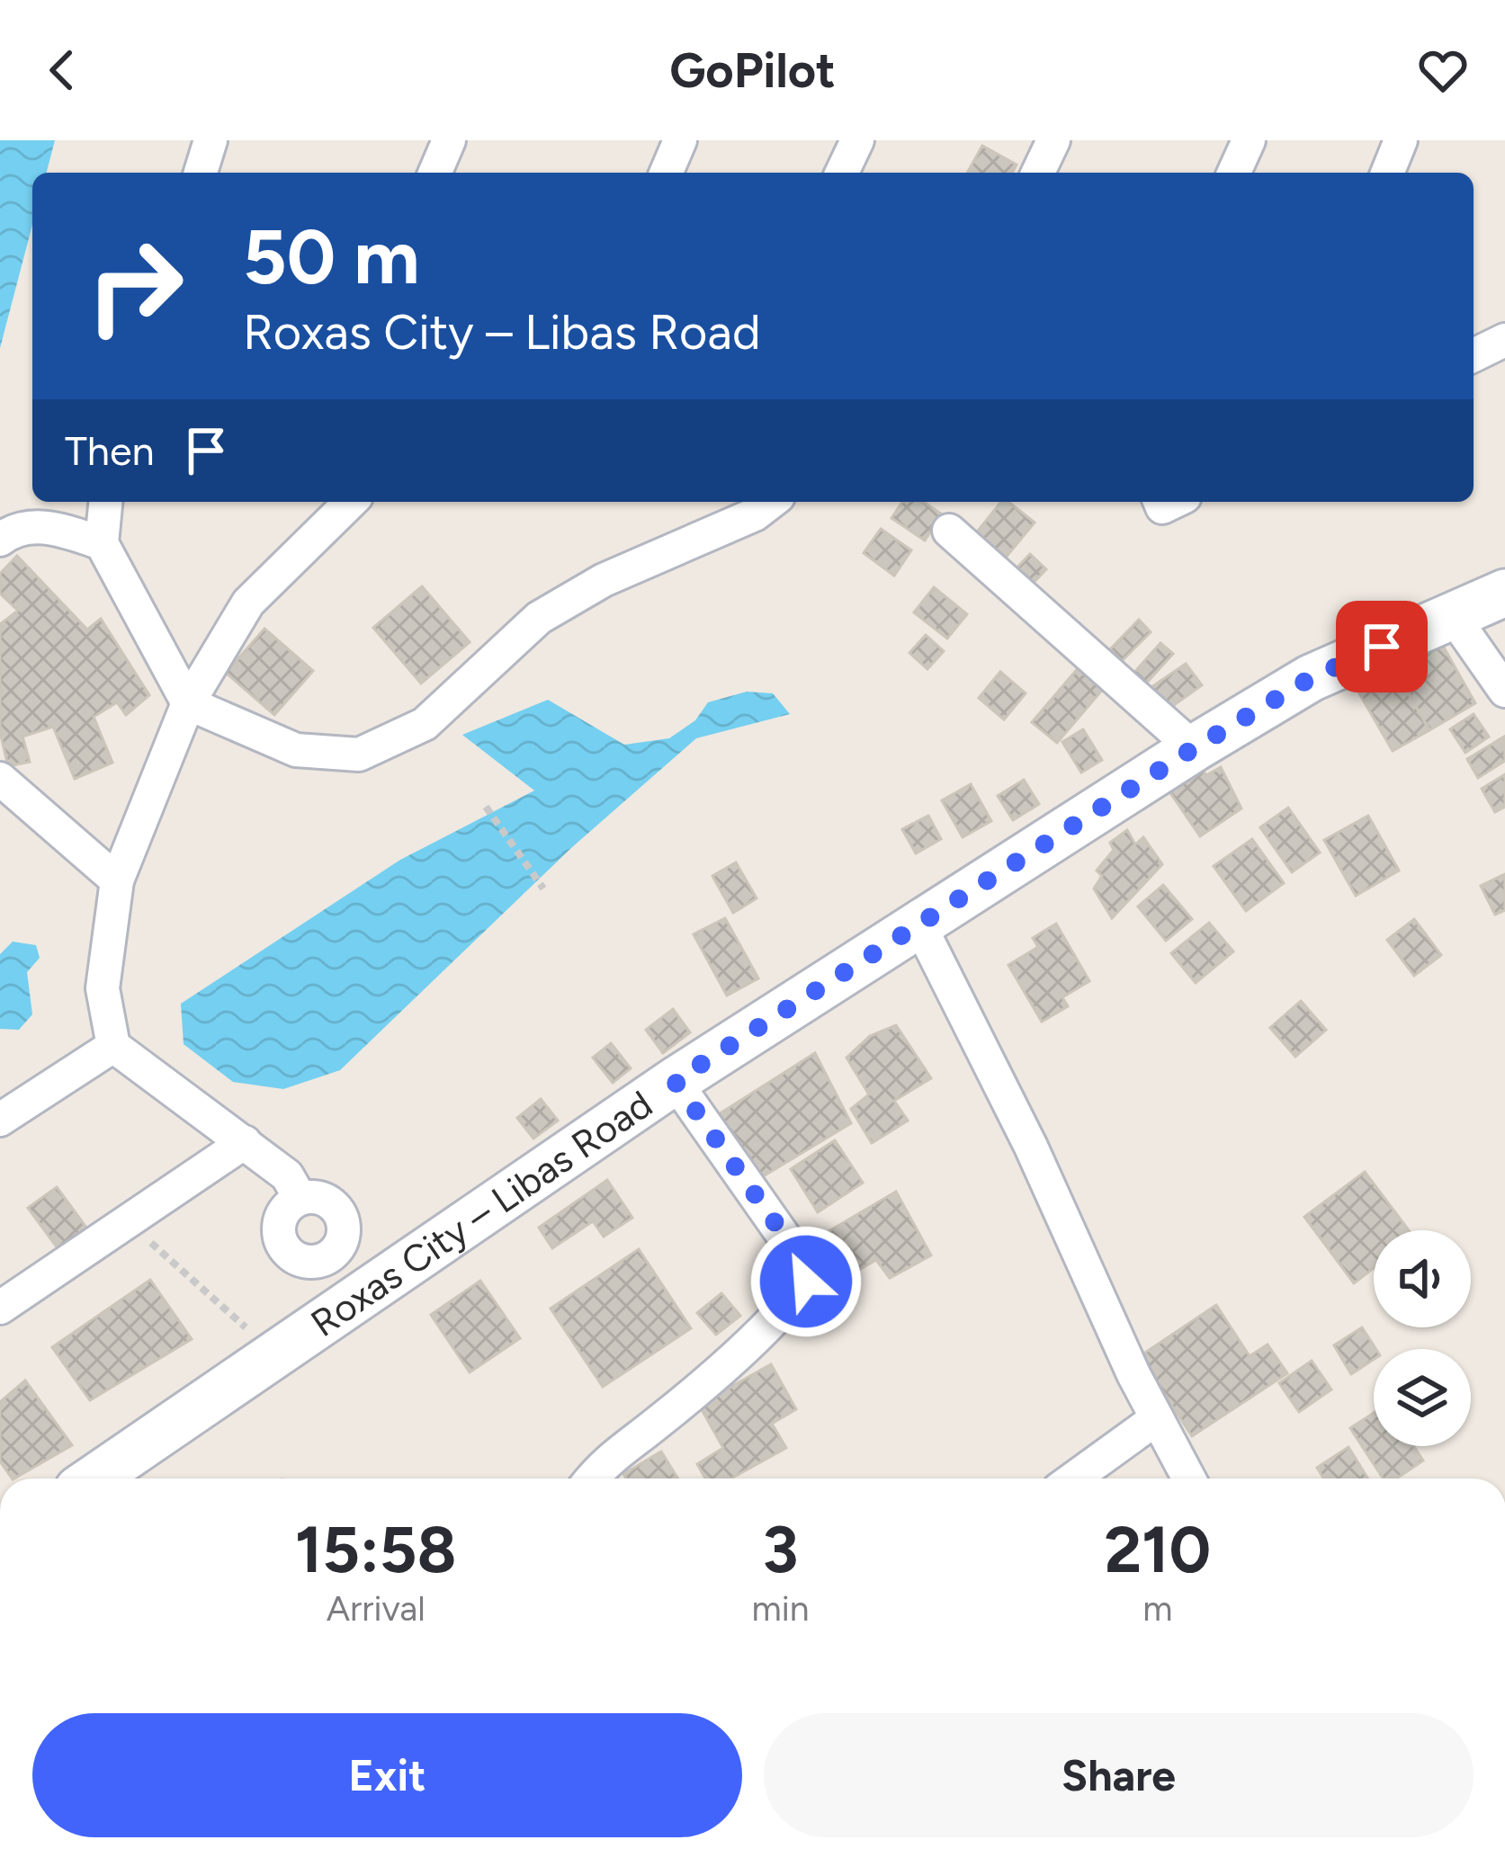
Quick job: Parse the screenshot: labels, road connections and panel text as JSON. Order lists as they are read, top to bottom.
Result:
{
  "streets": {
    "main road": ["Roxas City – Libas Road"]
  },
  "page": {
    "header": "GoPilot",
    "turn": ["50 m", "Roxas City – Libas Road"],
    "then": "Then",
    "eta": [
      "15:58",
      "Arrival",
      "3",
      "min",
      "210",
      "m"
    ],
    "buttons": ["Exit", "Share"]
  }
}
